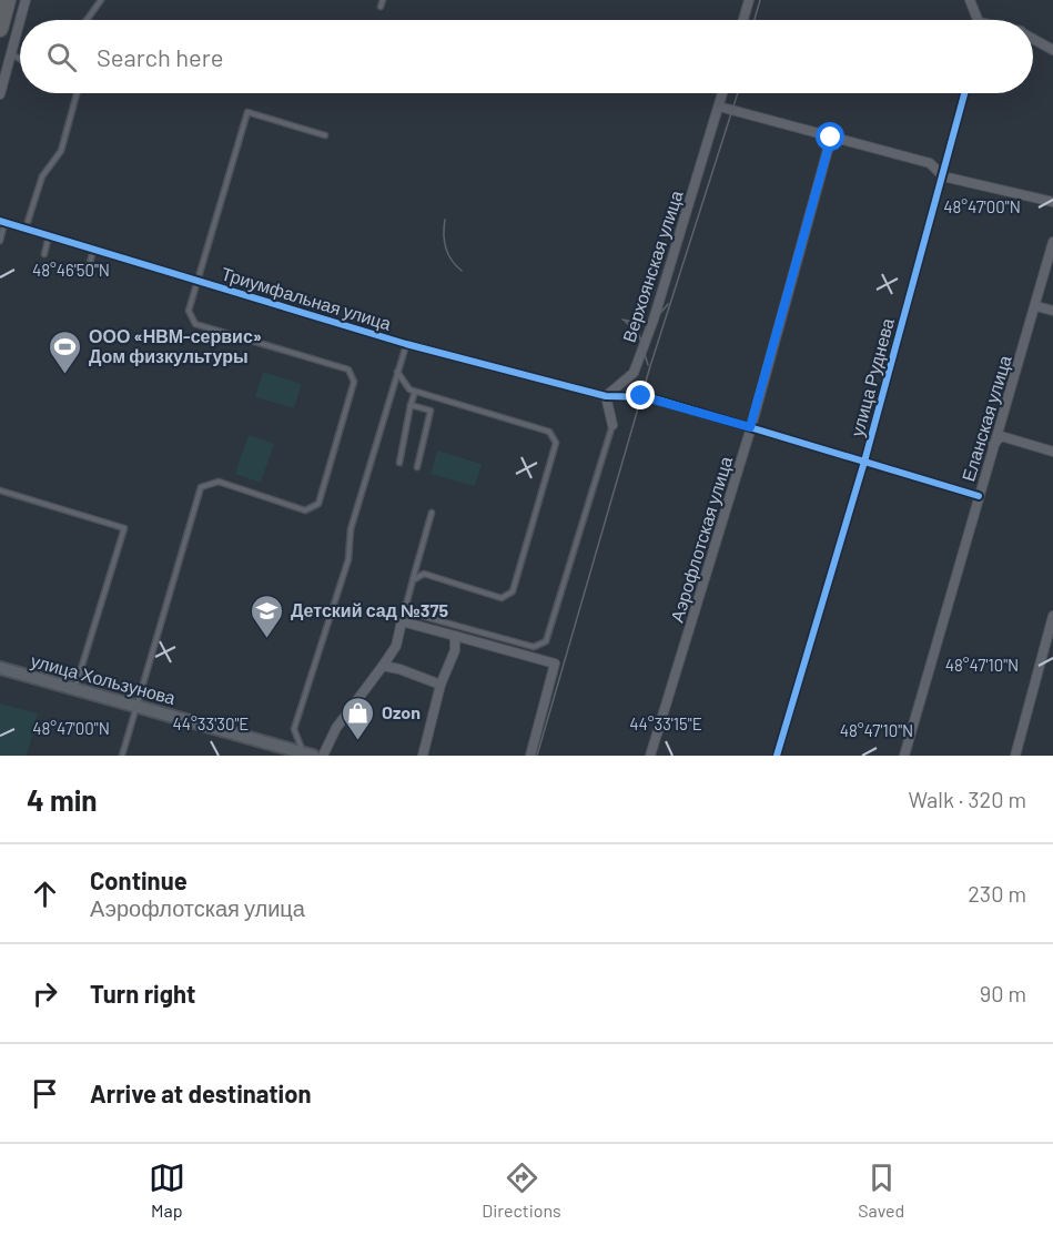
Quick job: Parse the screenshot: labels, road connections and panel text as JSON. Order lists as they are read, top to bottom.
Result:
{
  "streets": {
    "street": [
      "Верхоянская улица",
      "Триумфальная улица",
      "улица Руднева",
      "Еланская улица",
      "Аэрофлотская улица",
      "улица Хользунова"
    ]
  },
  "crossings": [
    ["Верхоянская улица", "Триумфальная улица"],
    ["Триумфальная улица", "улица Руднева"],
    ["Триумфальная улица", "Еланская улица"],
    ["Триумфальная улица", "Аэрофлотская улица"]
  ],
  "places": {
    "sports": ["ООО «НВМ-сервис» Дом физкультуры"],
    "school or university": ["Детский сад №375"],
    "shop": ["Ozon"]
  },
  "page": {
    "search": "Search here",
    "heading": ["4 min", "Walk · 320 m"],
    "list": [
      ["Continue", "Аэрофлотская улица", "230 m"],
      ["Turn right", "90 m"],
      "Arrive at destination"
    ],
    "nav": ["Map", "Directions", "Saved"]
  },
  "coordinates": [
    "48°47'00\"N",
    "48°46'50\"N",
    "48°47'10\"N",
    "44°33'30\"E",
    "44°33'15\"E"
  ]
}
